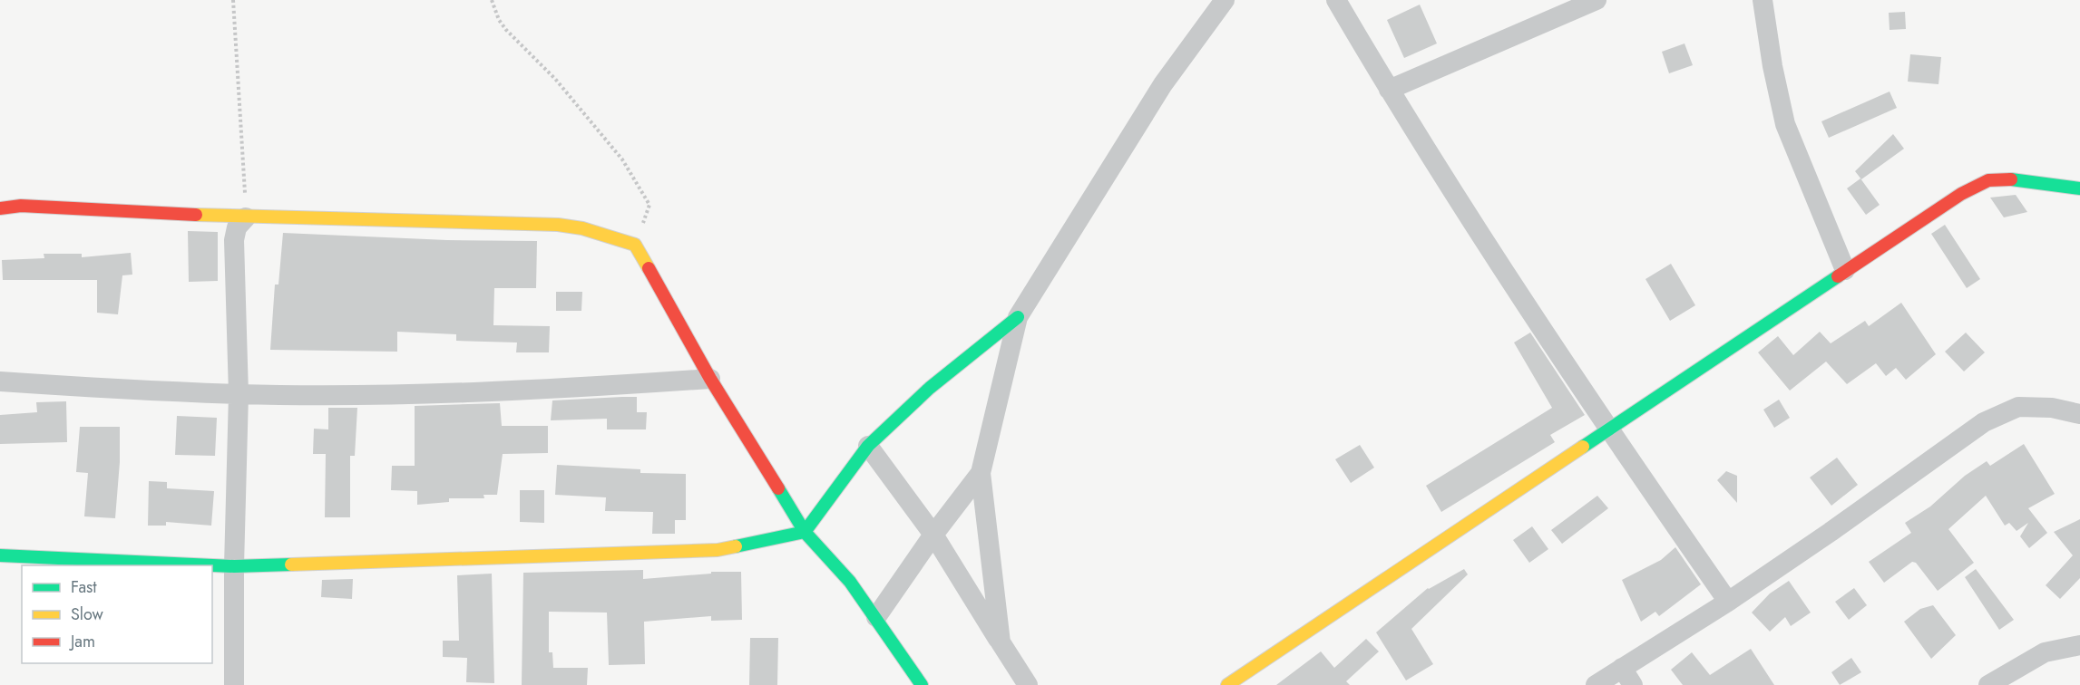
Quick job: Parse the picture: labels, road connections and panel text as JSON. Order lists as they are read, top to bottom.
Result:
{
  "legend": ["Fast", "Slow", "Jam"]
}
